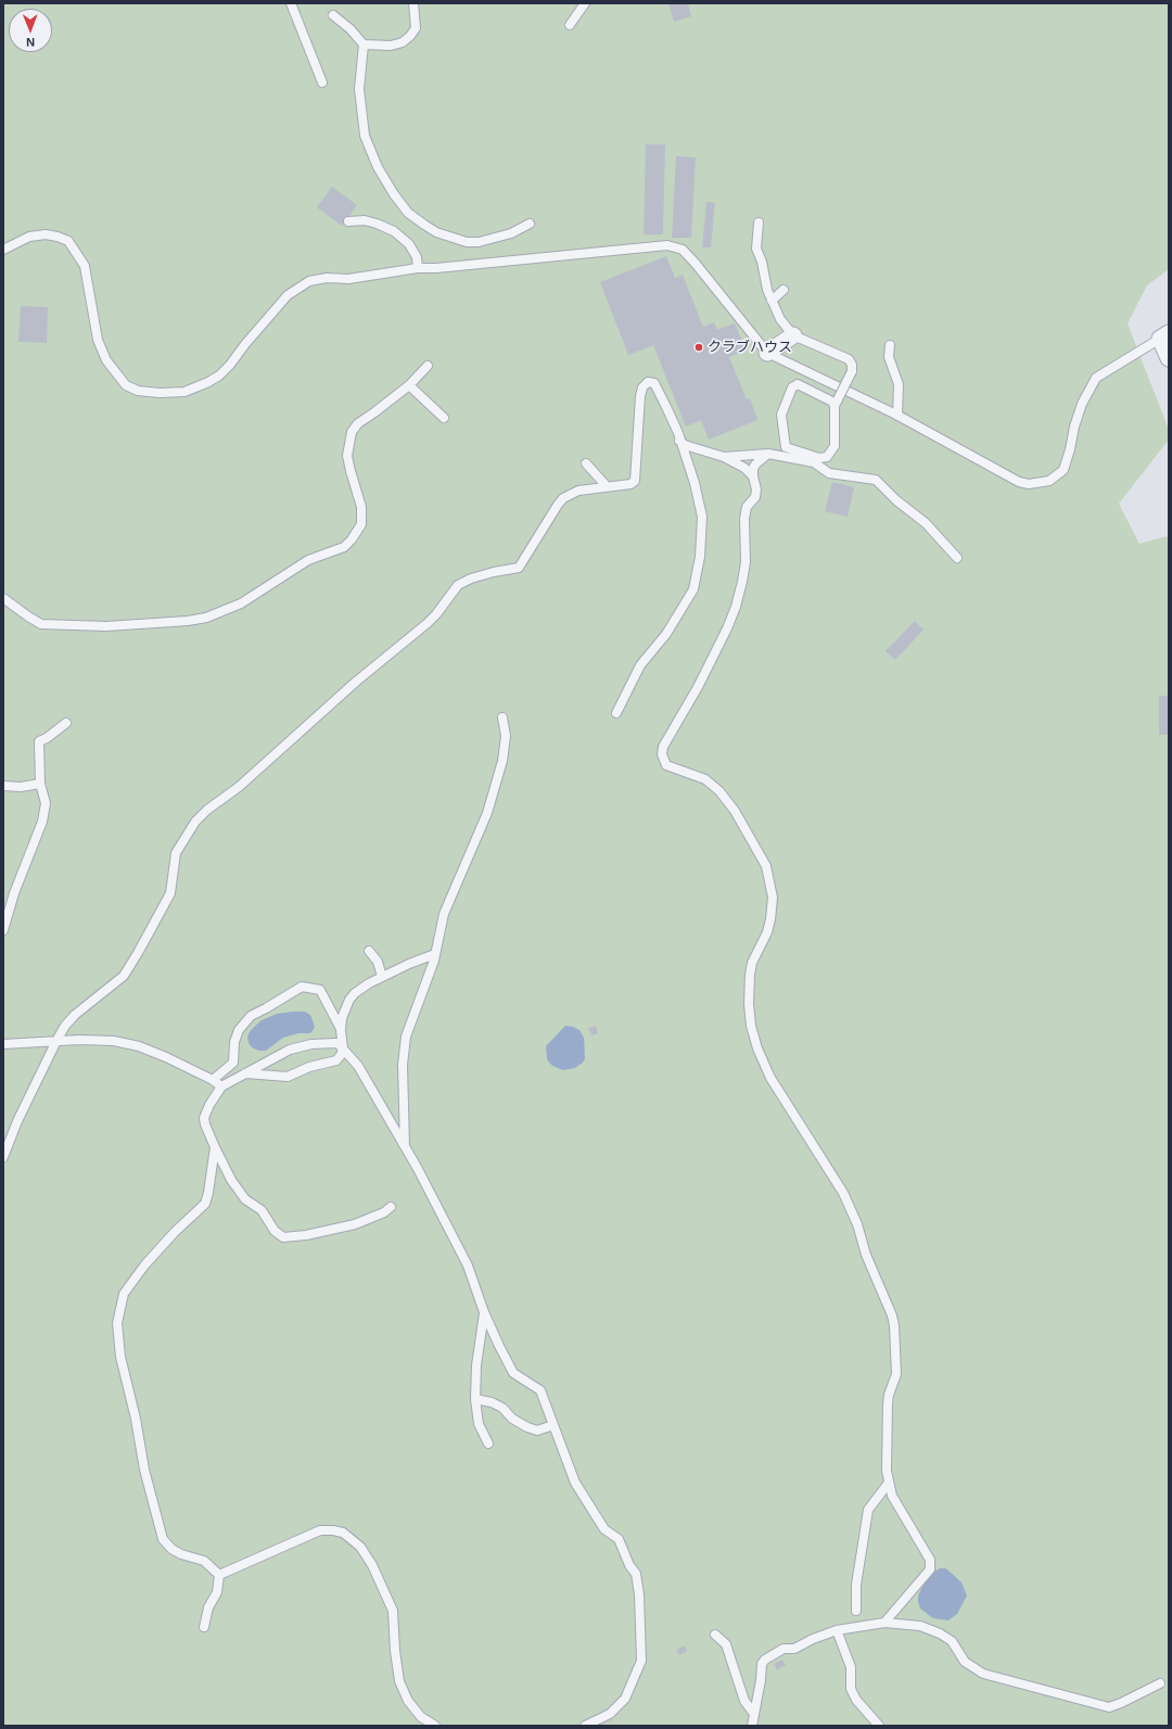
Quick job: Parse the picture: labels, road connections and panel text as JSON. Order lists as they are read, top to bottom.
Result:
{
  "places": ["クラブハウス"],
  "north": "bottom"
}
